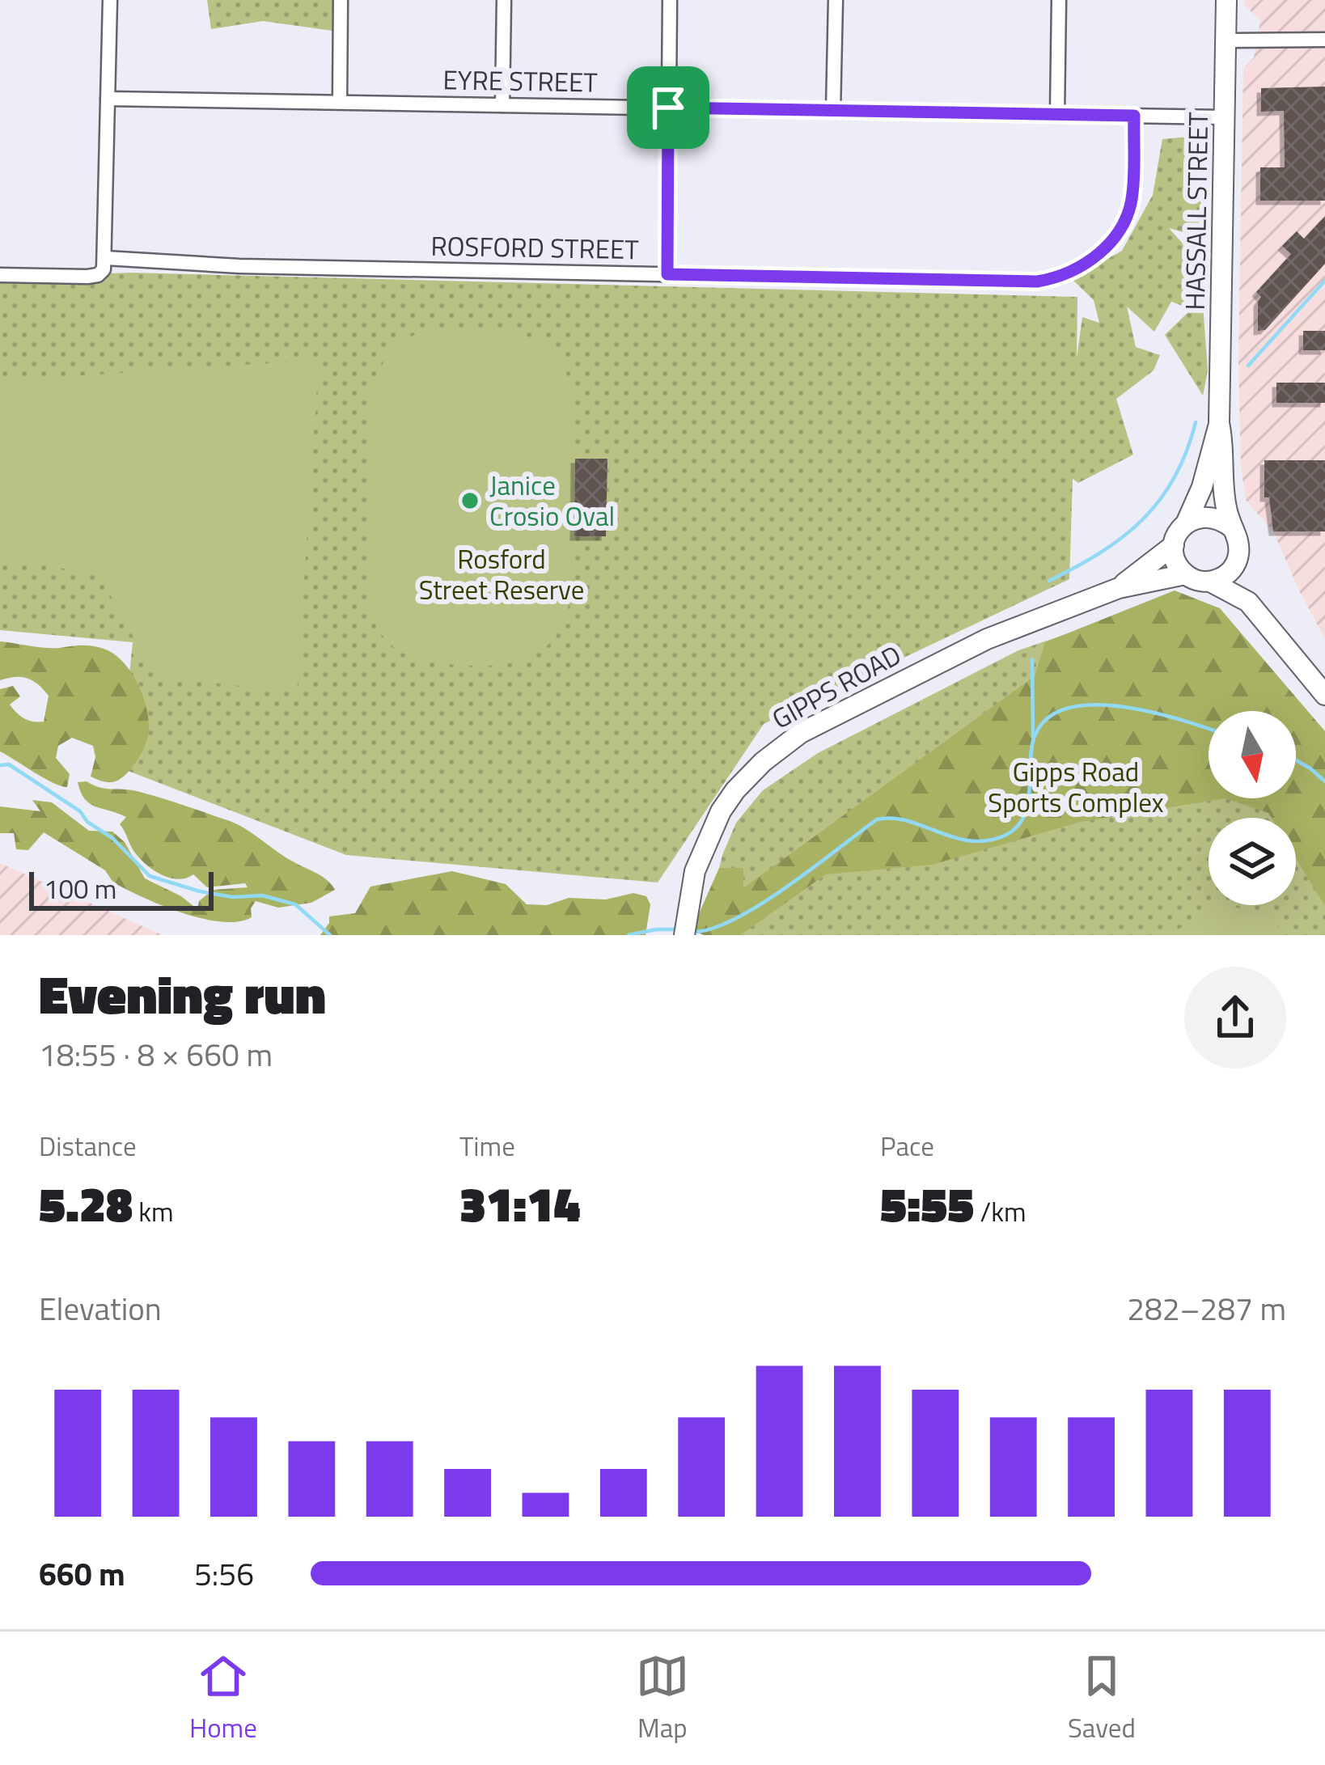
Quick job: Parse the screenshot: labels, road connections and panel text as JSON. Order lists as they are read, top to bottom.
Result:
{
  "streets": {
    "main road": ["HASSALL STREET", "GIPPS ROAD"],
    "street": ["EYRE STREET", "ROSFORD STREET"]
  },
  "crossings": [
    ["EYRE STREET", "HASSALL STREET"],
    ["EYRE STREET", "ROSFORD STREET"],
    ["HASSALL STREET", "GIPPS ROAD"]
  ],
  "parks": ["Rosford Street Reserve", "Gipps Road Sports Complex"],
  "places": ["Janice Crosio Oval"],
  "scale_bar": "100 m",
  "north": "bottom",
  "page": {
    "scale": "100 m",
    "heading": ["Evening run", "18:55 · 8 × 660 m"],
    "stats": [
      ["Distance", "5.28 km"],
      ["Time", "31:14"],
      ["Pace", "5:55 /km"]
    ],
    "chart": ["Elevation", "282–287 m"],
    "list": [
      {
        "name": "660 m",
        "note": "5:56"
      }
    ],
    "tabs": ["Home", "Map", "Saved"]
  }
}
